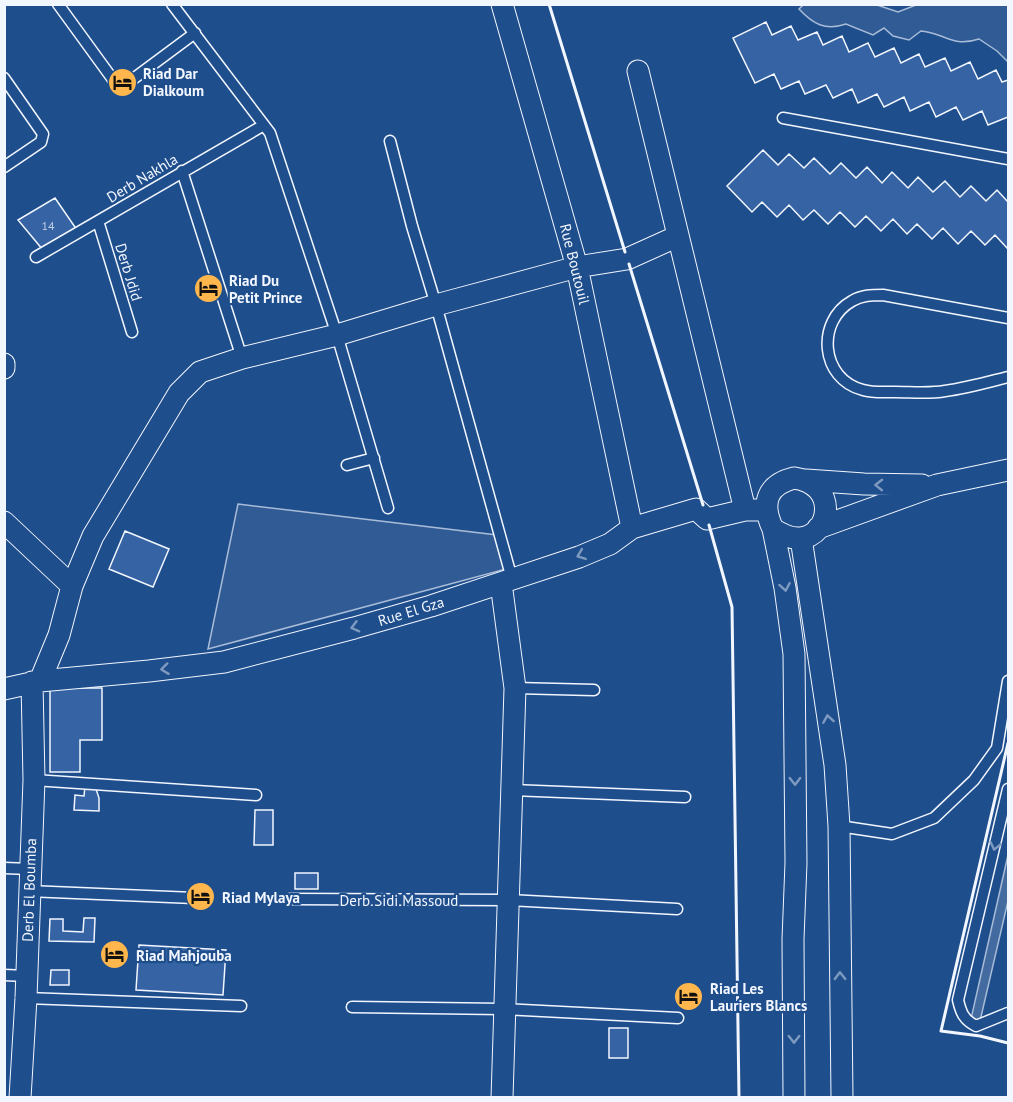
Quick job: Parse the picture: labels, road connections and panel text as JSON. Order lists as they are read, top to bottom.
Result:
{
  "streets": {
    "street": ["Rue Boutouil", "Rue El Gza", "Derb El Boumba"],
    "lane": ["Derb Nakhla", "Derb Jdid", "Derb Sidi Massoud"]
  },
  "crossings": [
    ["Derb Nakhla", "Derb Jdid"],
    ["Rue Boutouil", "Rue El Gza"],
    ["Rue El Gza", "Derb El Boumba"]
  ],
  "one_way": ["Rue El Gza"],
  "places": {
    "hotel": [
      "Riad Dar Dialkoum",
      "Riad Du Petit Prince",
      "Riad Mylaya",
      "Riad Mahjouba",
      "Riad Les Lauriers Blancs"
    ]
  },
  "house_numbers": ["14"]
}
